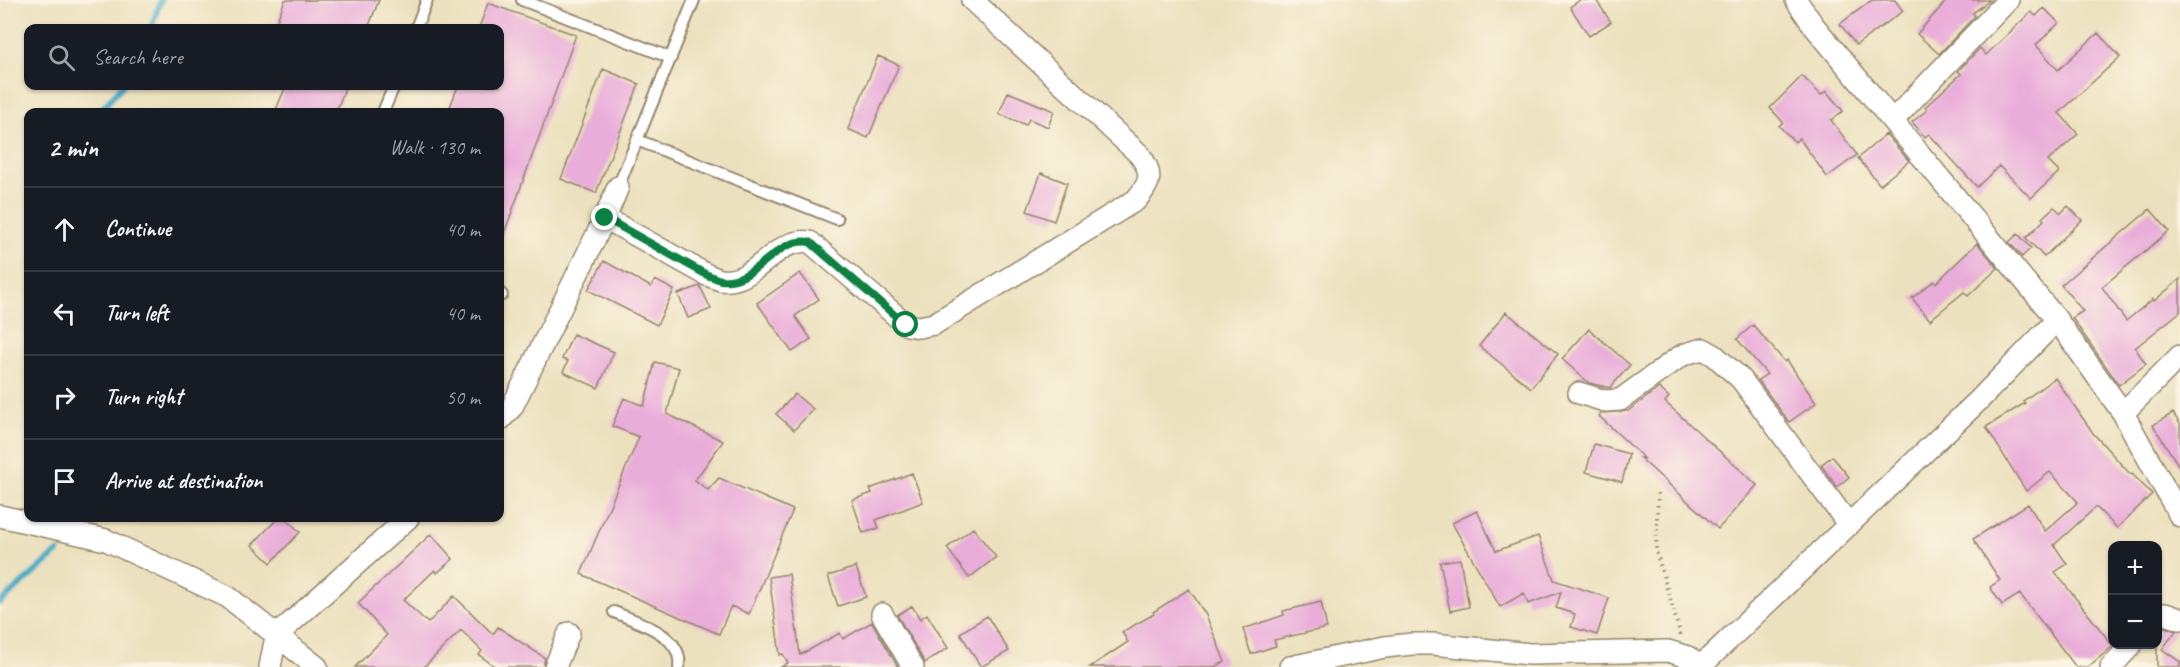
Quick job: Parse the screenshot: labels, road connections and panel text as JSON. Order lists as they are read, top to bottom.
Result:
{
  "page": {
    "search": "Search here",
    "heading": ["2 min", "Walk · 130 m"],
    "list": [
      ["Continue", "40 m"],
      ["Turn left", "40 m"],
      ["Turn right", "50 m"],
      "Arrive at destination"
    ],
    "map_buttons": ["+", "−"]
  }
}
